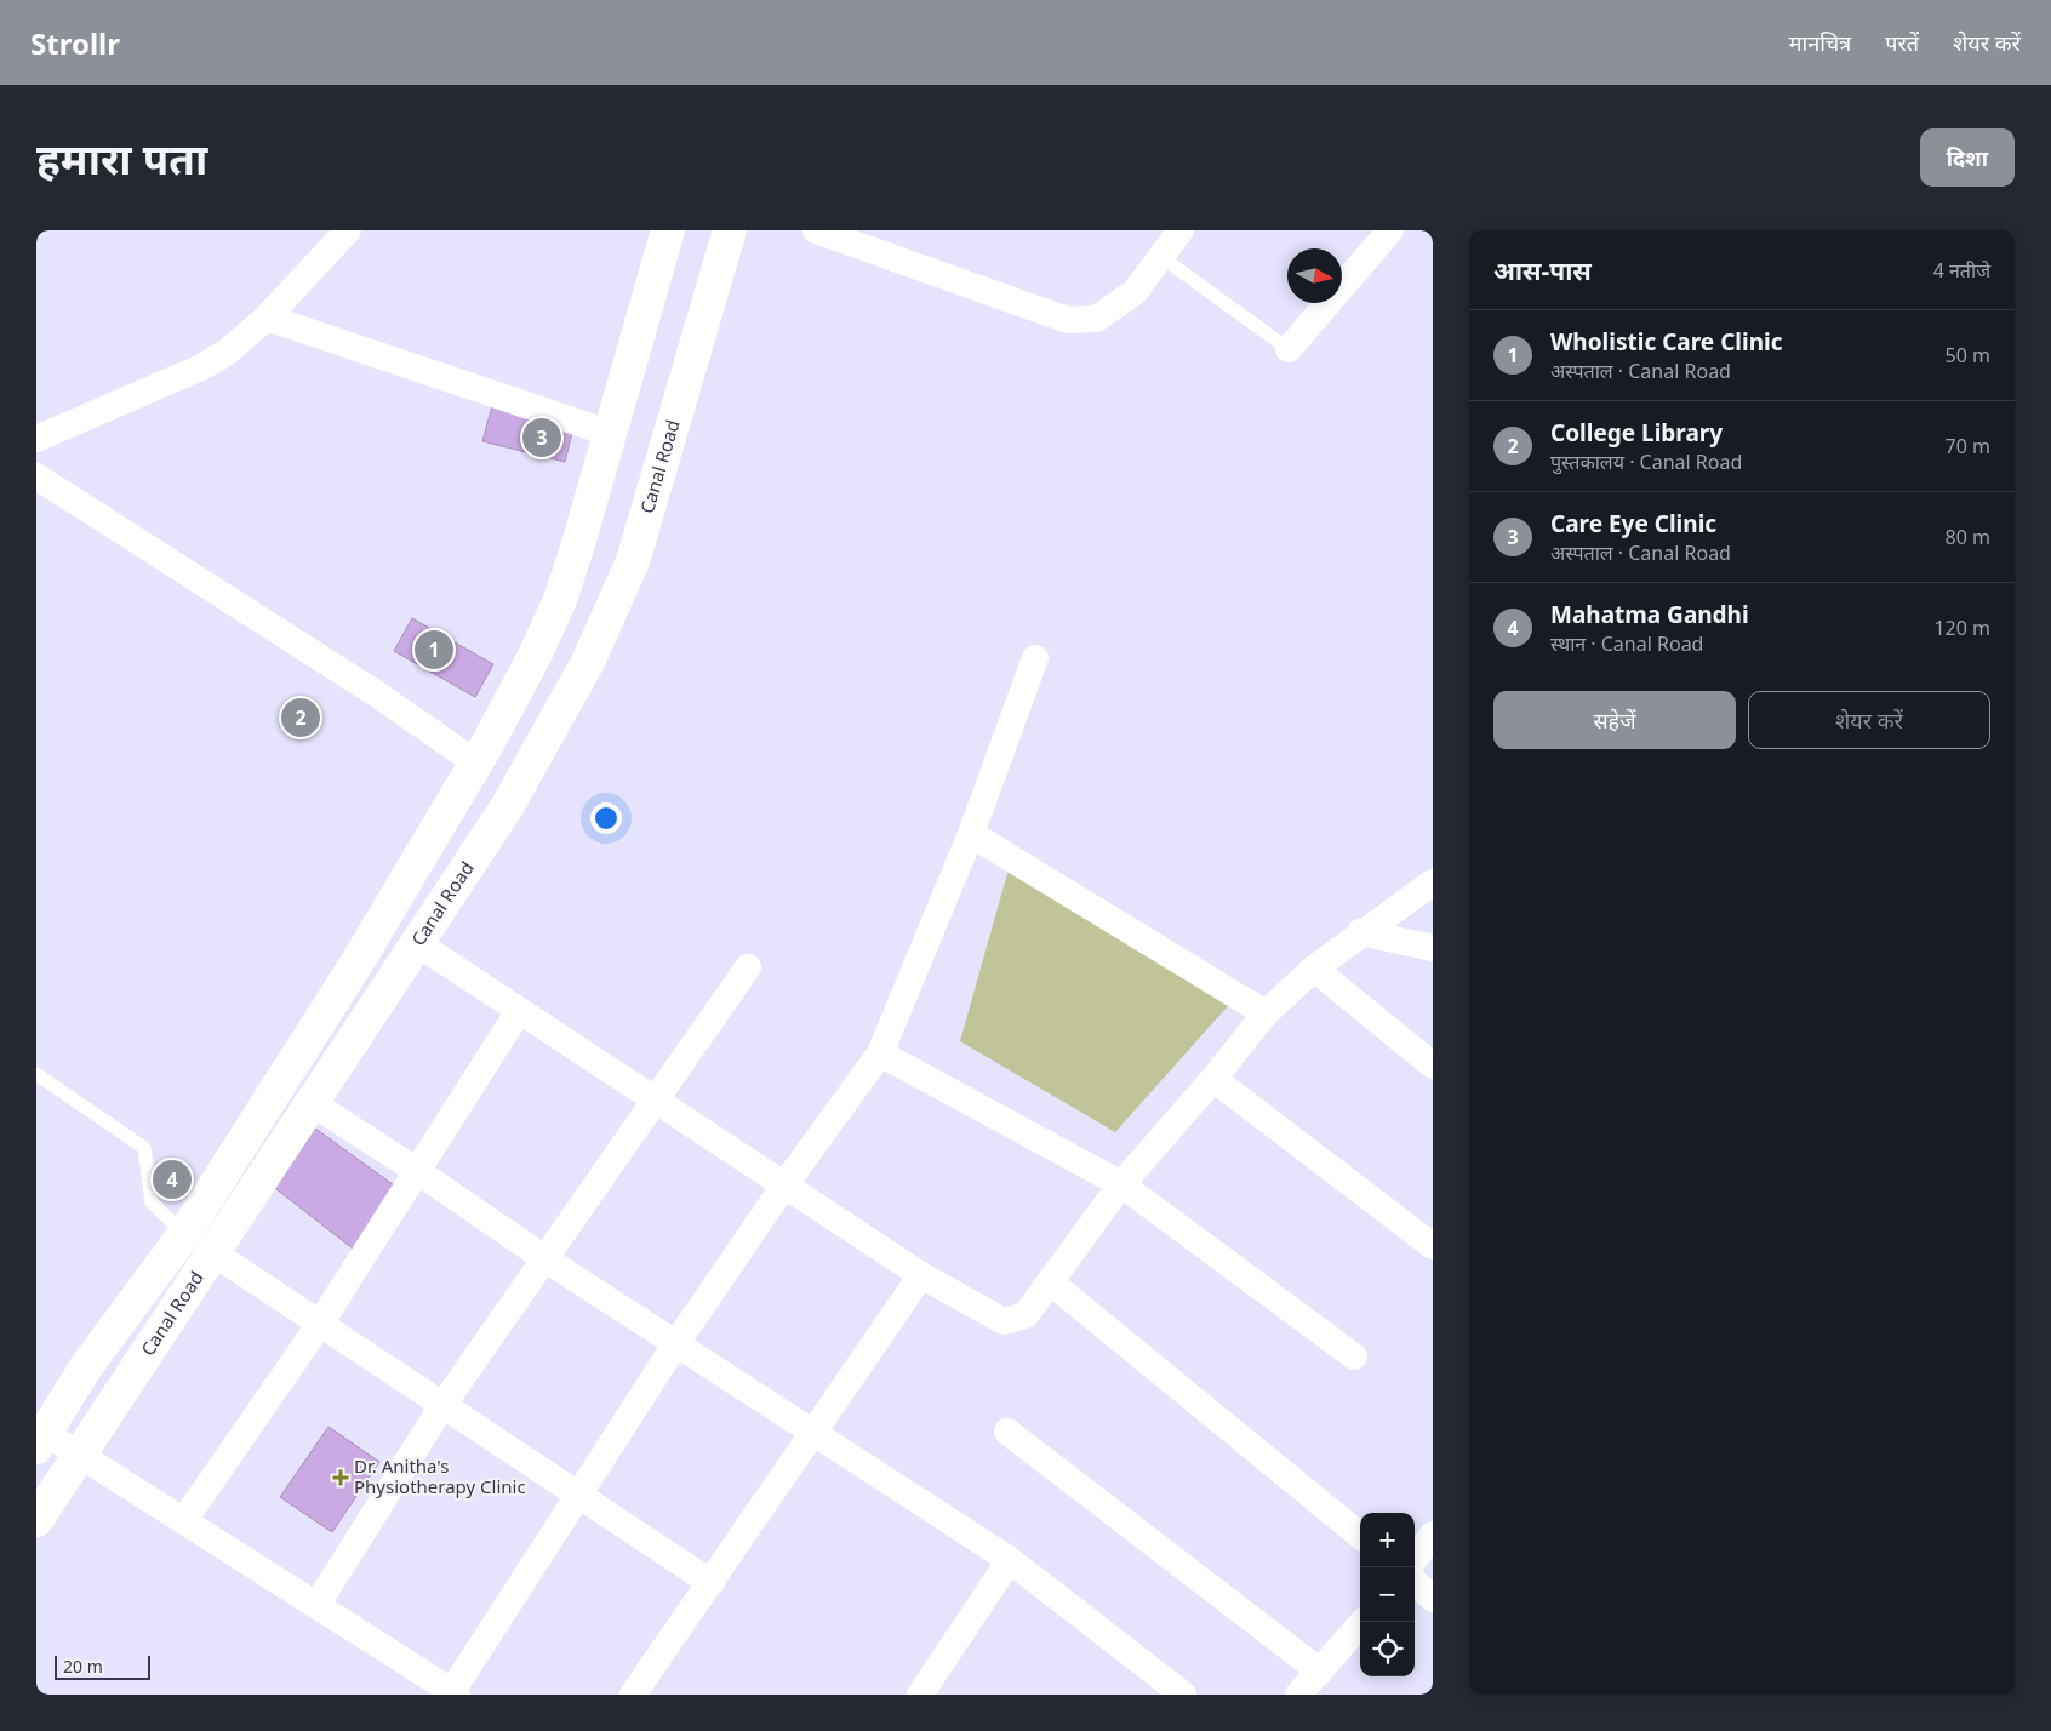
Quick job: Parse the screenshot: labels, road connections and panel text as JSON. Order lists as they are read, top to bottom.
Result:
{
  "streets": {
    "main road": ["Canal Road"]
  },
  "places": {
    "health": ["Dr. Anitha's Physiotherapy Clinic"]
  },
  "scale_bar": "20 m",
  "north": "right",
  "page": {
    "header": "Strollr",
    "nav": ["मानचित्र", "परतें", "शेयर करें"],
    "buttons": [
      "दिशा",
      ["सहेजें", "शेयर करें"]
    ],
    "title": "हमारा पता",
    "heading": ["आस-पास", "4 नतीजे"],
    "list": [
      {
        "mark": "1",
        "name": "Wholistic Care Clinic",
        "note": "अस्पताल · Canal Road",
        "value": "50 m"
      },
      {
        "mark": "2",
        "name": "College Library",
        "note": "पुस्तकालय · Canal Road",
        "value": "70 m"
      },
      {
        "mark": "3",
        "name": "Care Eye Clinic",
        "note": "अस्पताल · Canal Road",
        "value": "80 m"
      },
      {
        "mark": "4",
        "name": "Mahatma Gandhi",
        "note": "स्थान · Canal Road",
        "value": "120 m"
      }
    ],
    "pins": [
      "3",
      "1",
      "2",
      "4"
    ],
    "map_buttons": ["+", "−"],
    "scale": "20 m"
  }
}
